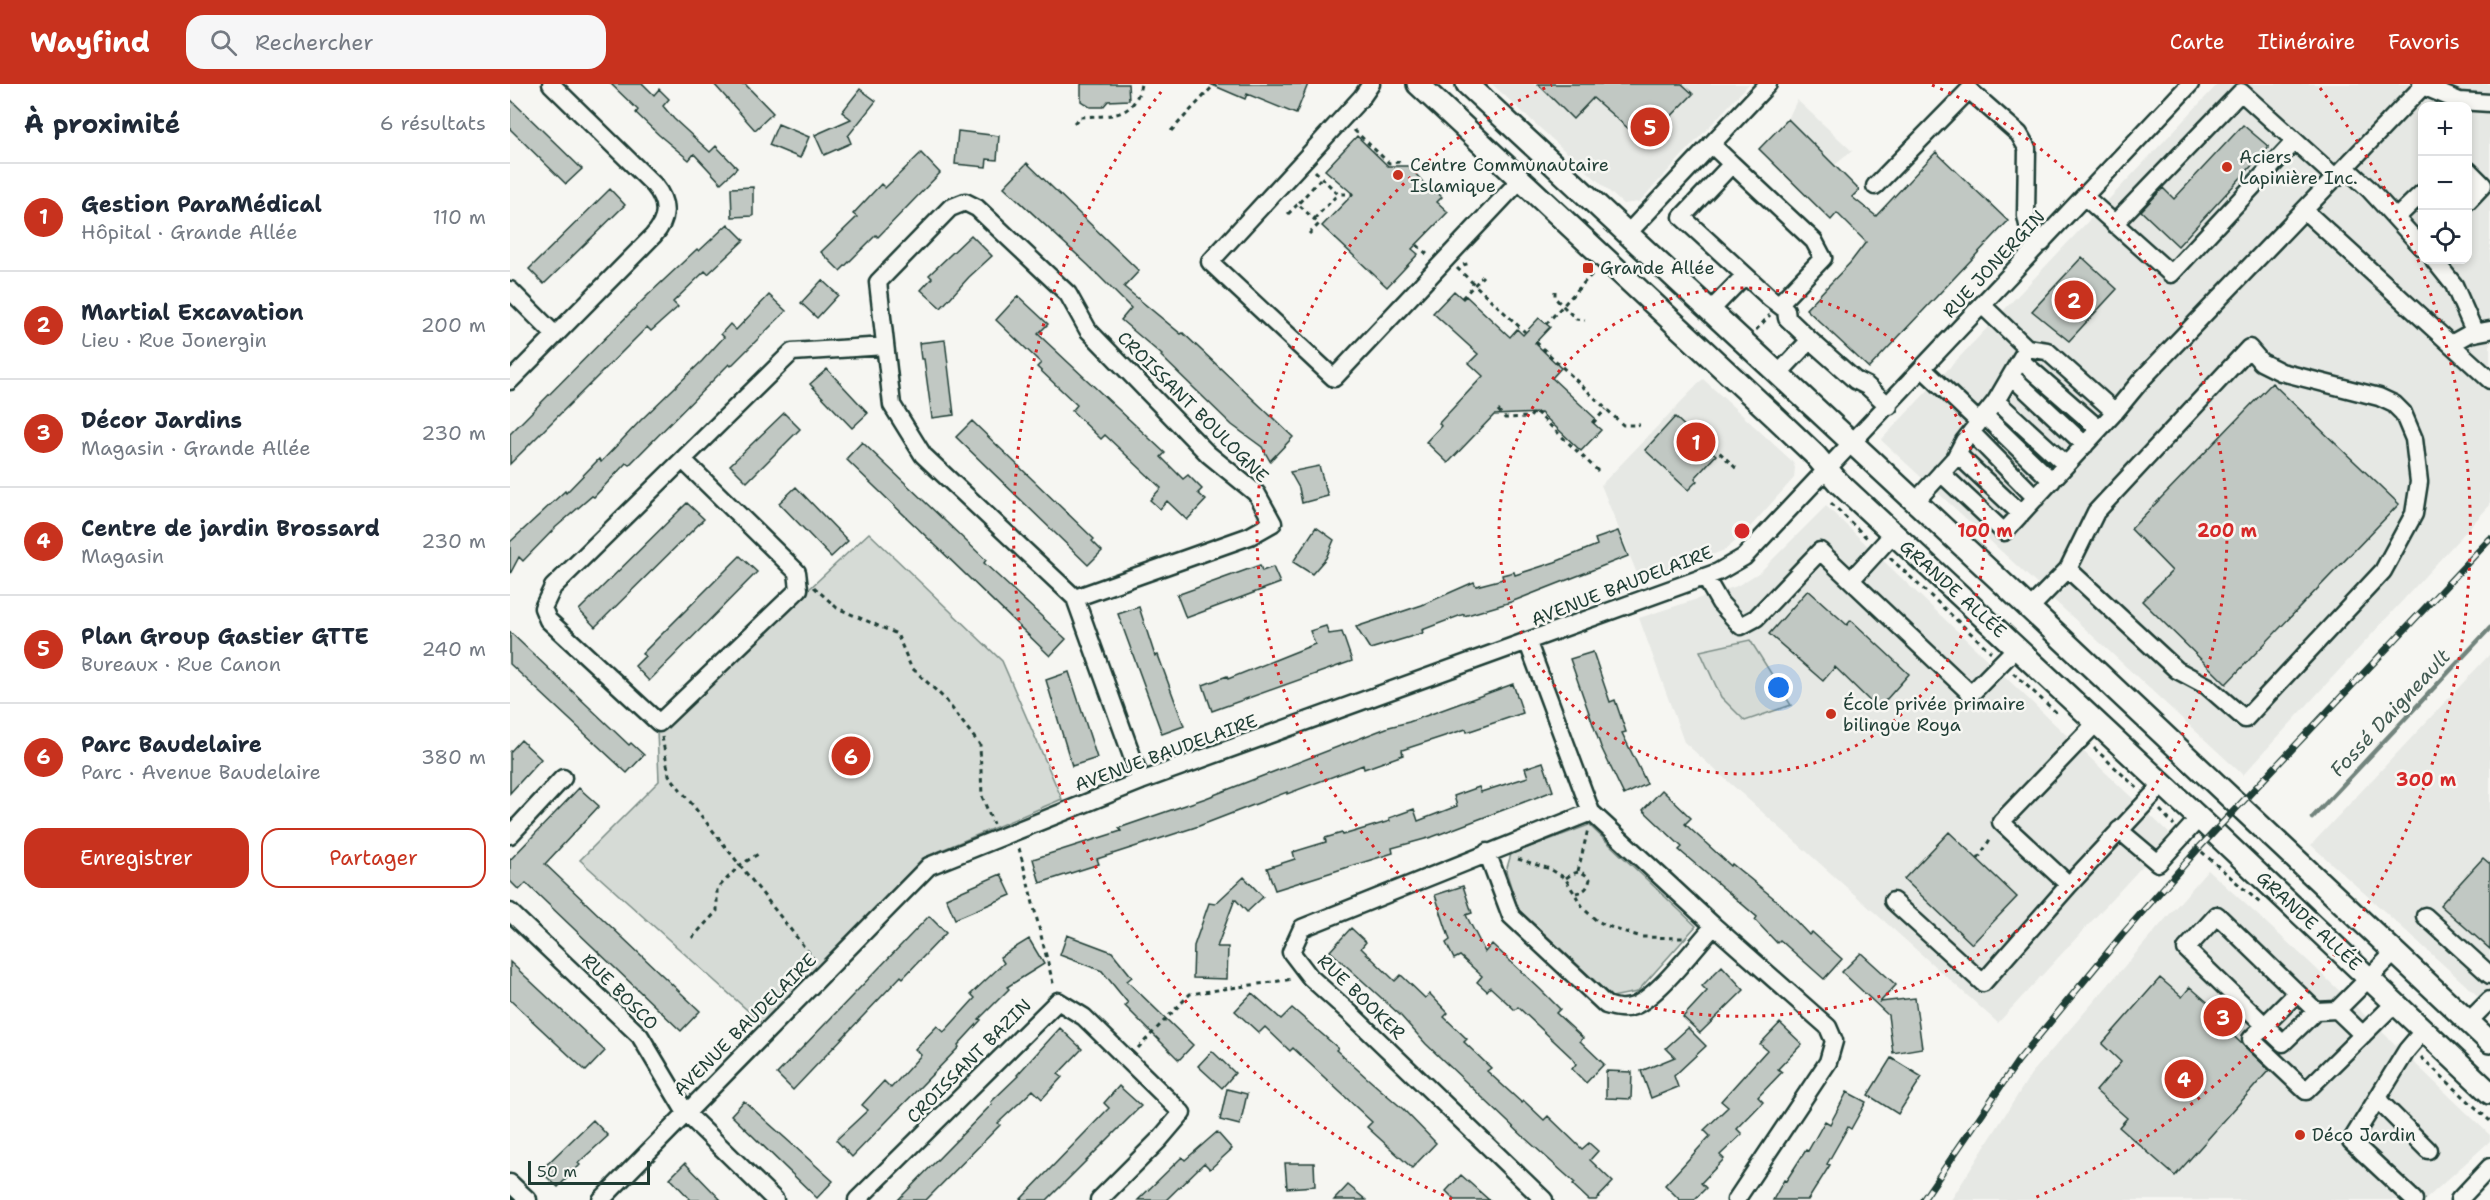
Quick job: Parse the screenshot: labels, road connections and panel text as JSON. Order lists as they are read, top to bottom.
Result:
{
  "streets": {
    "main road": ["GRANDE ALLÉE"],
    "street": [
      "RUE JONERGIN",
      "CROISSANT BOULOGNE",
      "AVENUE BAUDELAIRE",
      "RUE BOSCO",
      "RUE BOOKER",
      "CROISSANT BAZIN"
    ]
  },
  "crossings": [
    ["RUE JONERGIN", "AVENUE BAUDELAIRE"],
    ["RUE JONERGIN", "GRANDE ALLÉE"],
    ["CROISSANT BOULOGNE", "AVENUE BAUDELAIRE"],
    ["AVENUE BAUDELAIRE", "GRANDE ALLÉE"],
    ["AVENUE BAUDELAIRE", "RUE BOSCO"]
  ],
  "water": ["Fossé Daigneault"],
  "places": {
    "other": [
      "Aciers Lapinière Inc.",
      "Centre Communautaire Islamique",
      "École privée primaire bilingue Roya",
      "Déco Jardin"
    ],
    "transit": ["Grande Allée"]
  },
  "scale_bar": "50 m",
  "page": {
    "header": "Wayfind",
    "search": "Rechercher",
    "nav": ["Carte", "Itinéraire", "Favoris"],
    "heading": ["À proximité", "6 résultats"],
    "map_buttons": ["+", "−"],
    "pins": [
      "5",
      "2",
      "1",
      "6",
      "3",
      "4"
    ],
    "list": [
      {
        "mark": "1",
        "name": "Gestion ParaMédical",
        "note": "Hôpital · Grande Allée",
        "value": "110 m"
      },
      {
        "mark": "2",
        "name": "Martial Excavation",
        "note": "Lieu · Rue Jonergin",
        "value": "200 m"
      },
      {
        "mark": "3",
        "name": "Décor Jardins",
        "note": "Magasin · Grande Allée",
        "value": "230 m"
      },
      {
        "mark": "4",
        "name": "Centre de jardin Brossard",
        "note": "Magasin",
        "value": "230 m"
      },
      {
        "mark": "5",
        "name": "Plan Group Gastier GTTE",
        "note": "Bureaux · Rue Canon",
        "value": "240 m"
      },
      {
        "mark": "6",
        "name": "Parc Baudelaire",
        "note": "Parc · Avenue Baudelaire",
        "value": "380 m"
      }
    ],
    "buttons": ["Enregistrer", "Partager"],
    "scale": "50 m"
  },
  "rings": ["100 m", "200 m", "300 m"]
}
